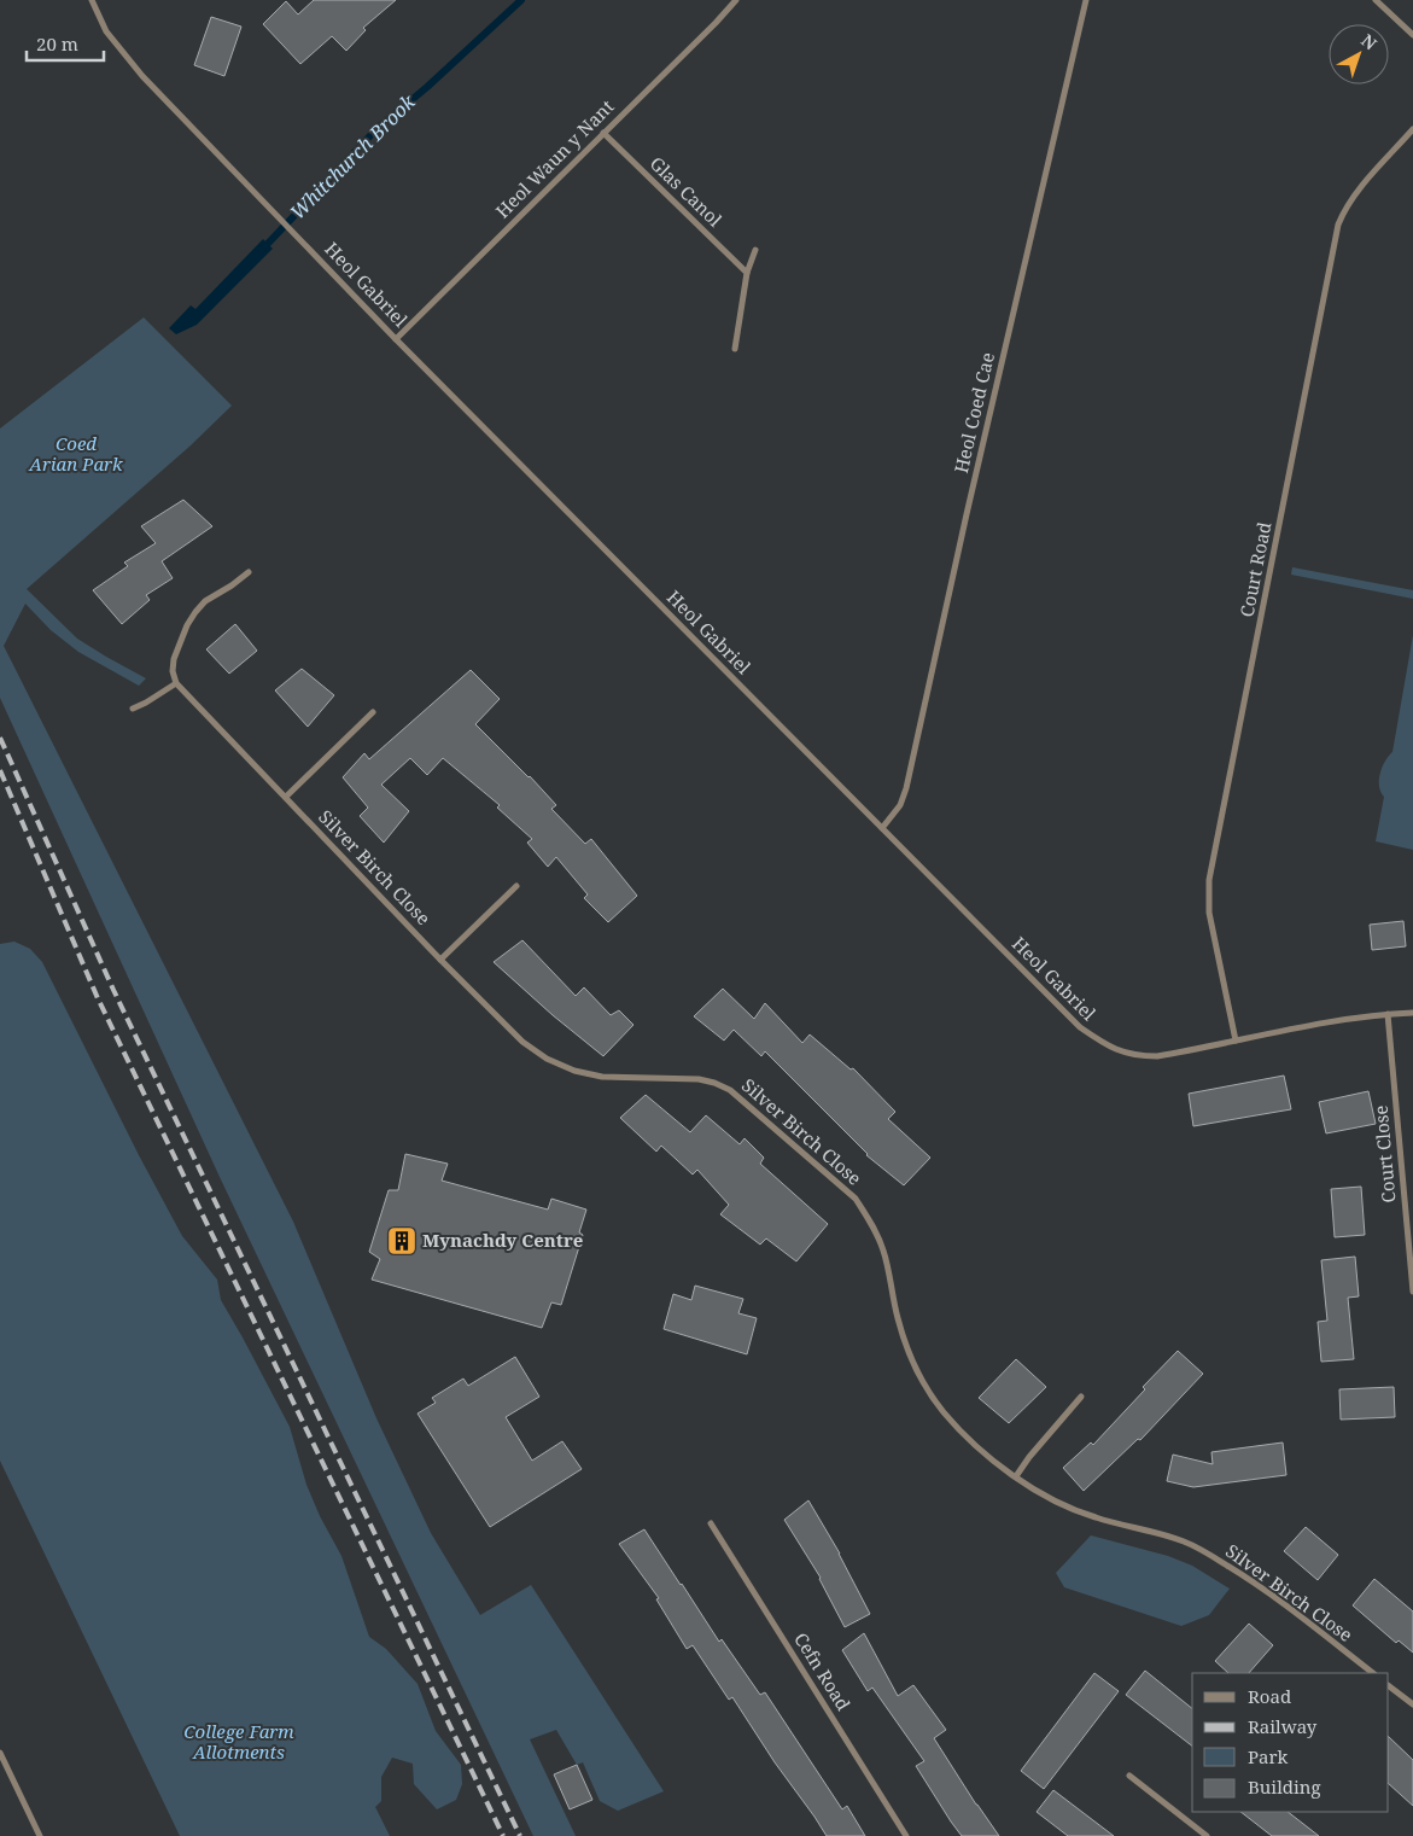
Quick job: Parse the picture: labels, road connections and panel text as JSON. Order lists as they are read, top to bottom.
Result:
{
  "streets": {
    "street": [
      "Heol Waun y Nant",
      "Glas Canol",
      "Heol Gabriel",
      "Heol Coed Cae",
      "Court Road",
      "Silver Birch Close",
      "Court Close",
      "Cefn Road"
    ]
  },
  "crossings": [
    ["Heol Waun y Nant", "Glas Canol"],
    ["Heol Waun y Nant", "Heol Gabriel"],
    ["Heol Gabriel", "Heol Coed Cae"],
    ["Heol Gabriel", "Court Road"],
    ["Heol Gabriel", "Court Close"]
  ],
  "water": ["Whitchurch Brook"],
  "parks": ["Coed Arian Park", "College Farm Allotments"],
  "places": {
    "building": ["Mynachdy Centre"]
  },
  "legend": [
    "Road",
    "Railway",
    "Park",
    "Building"
  ],
  "scale_bar": "20 m",
  "north": "top right"
}
